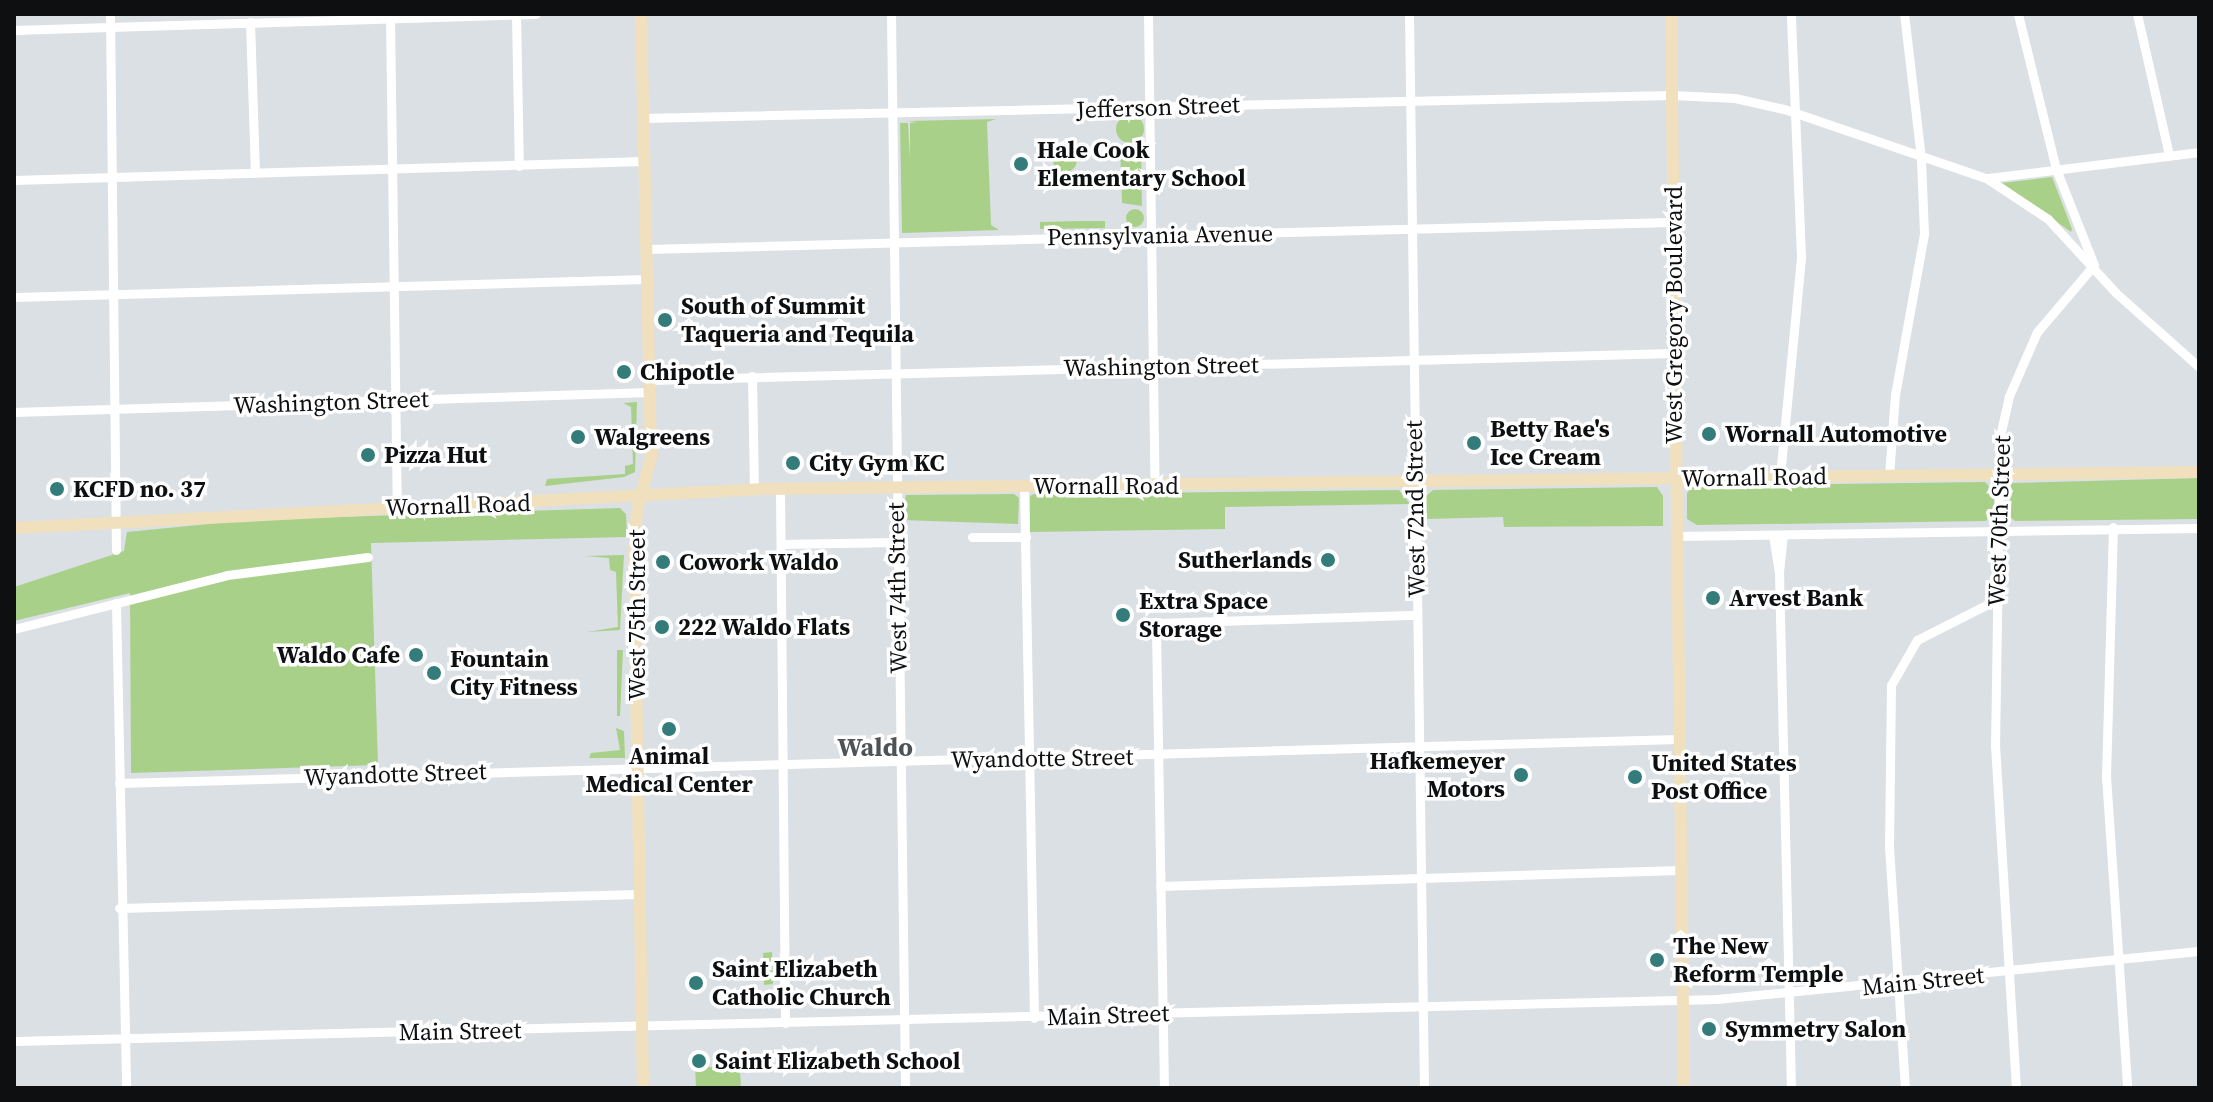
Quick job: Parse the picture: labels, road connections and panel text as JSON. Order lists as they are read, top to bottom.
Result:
{
  "streets": {
    "main road": ["West Gregory Boulevard", "Wornall Road", "West 75th Street"],
    "street": [
      "Jefferson Street",
      "Pennsylvania Avenue",
      "Washington Street",
      "West 72nd Street",
      "West 70th Street",
      "West 74th Street",
      "Wyandotte Street",
      "Main Street"
    ]
  },
  "crossings": [
    ["Jefferson Street", "West Gregory Boulevard"],
    ["Jefferson Street", "West 72nd Street"],
    ["Jefferson Street", "West 74th Street"],
    ["Jefferson Street", "West 75th Street"],
    ["Pennsylvania Avenue", "West Gregory Boulevard"],
    ["Pennsylvania Avenue", "West 72nd Street"],
    ["Pennsylvania Avenue", "West 74th Street"],
    ["Pennsylvania Avenue", "West 75th Street"],
    ["West Gregory Boulevard", "Washington Street"],
    ["West Gregory Boulevard", "Wornall Road"],
    ["West Gregory Boulevard", "Wyandotte Street"],
    ["West Gregory Boulevard", "Main Street"],
    ["Washington Street", "West 72nd Street"],
    ["Washington Street", "West 74th Street"],
    ["Washington Street", "West 75th Street"],
    ["Wornall Road", "West 72nd Street"],
    ["Wornall Road", "West 70th Street"],
    ["Wornall Road", "West 74th Street"],
    ["Wornall Road", "West 75th Street"],
    ["West 72nd Street", "Wyandotte Street"],
    ["West 72nd Street", "Main Street"],
    ["West 70th Street", "Main Street"],
    ["West 74th Street", "Wyandotte Street"],
    ["West 74th Street", "Main Street"],
    ["West 75th Street", "Wyandotte Street"],
    ["West 75th Street", "Main Street"]
  ],
  "districts": ["Waldo"],
  "places": [
    "Hale Cook Elementary School",
    "South of Summit Taqueria and Tequila",
    "Chipotle",
    "Wornall Automotive",
    "Walgreens",
    "Betty Rae's Ice Cream",
    "Pizza Hut",
    "City Gym KC",
    "KCFD no. 37",
    "Sutherlands",
    "Cowork Waldo",
    "Arvest Bank",
    "Extra Space Storage",
    "222 Waldo Flats",
    "Waldo Cafe",
    "Fountain City Fitness",
    "Animal Medical Center",
    "Hafkemeyer Motors",
    "United States Post Office",
    "The New Reform Temple",
    "Saint Elizabeth Catholic Church",
    "Symmetry Salon",
    "Saint Elizabeth School"
  ]
}
